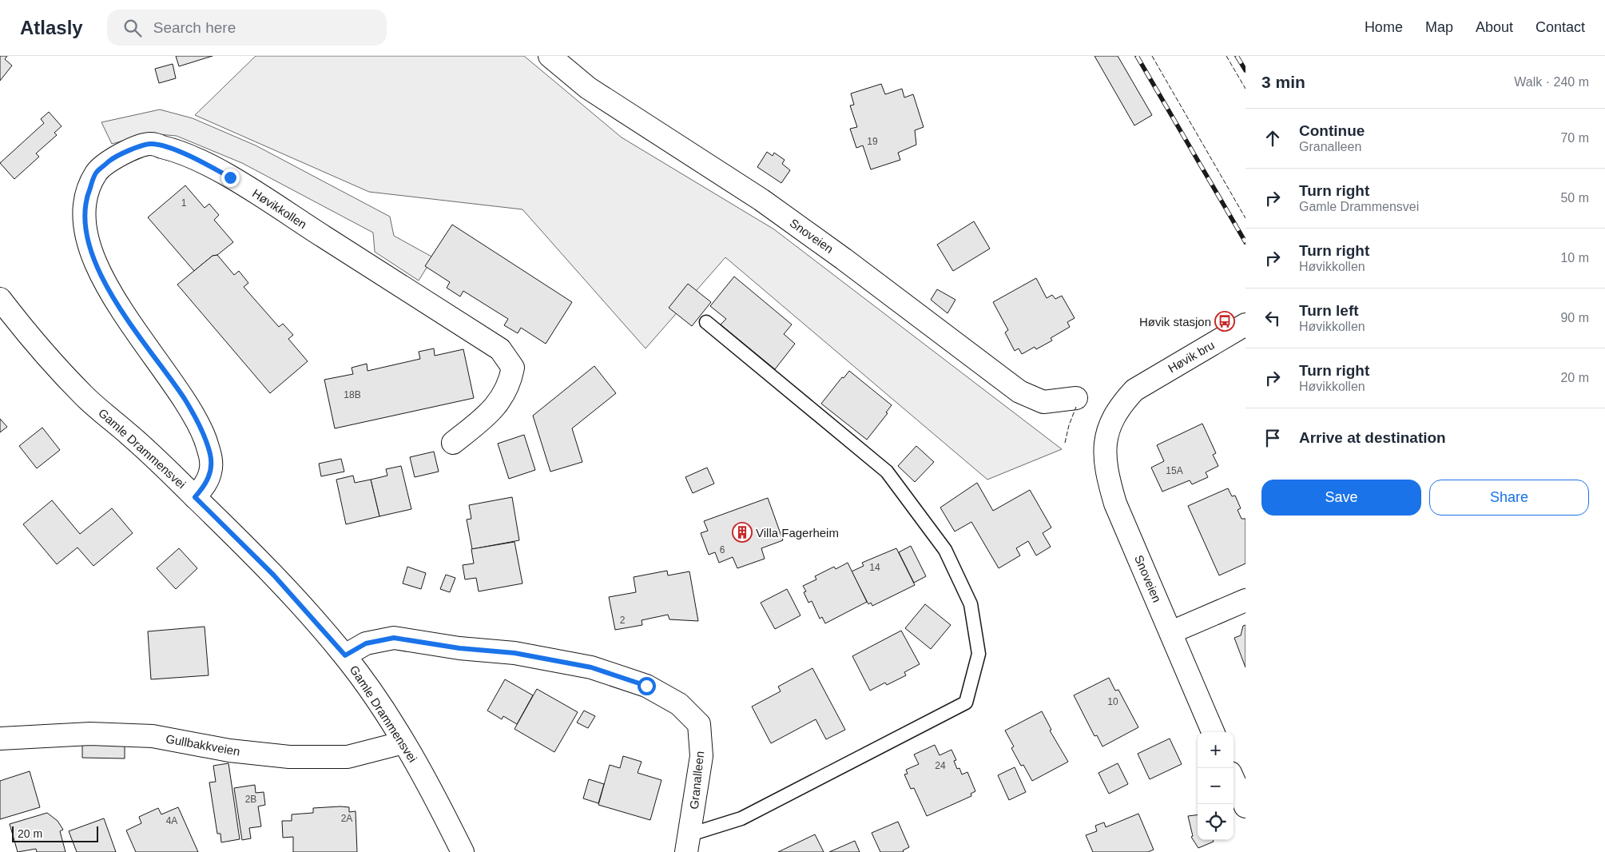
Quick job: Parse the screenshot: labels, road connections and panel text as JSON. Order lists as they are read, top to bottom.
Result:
{
  "streets": {
    "street": [
      "Høvikkollen",
      "Snoveien",
      "Høvik bru",
      "Gamle Drammensvei",
      "Gullbakkveien",
      "Granalleen"
    ]
  },
  "crossings": [
    ["Høvikkollen", "Gamle Drammensvei"],
    ["Snoveien", "Høvik bru"],
    ["Gamle Drammensvei", "Gullbakkveien"],
    ["Gamle Drammensvei", "Granalleen"]
  ],
  "places": {
    "bus stop": ["Høvik stasjon"],
    "building": ["Villa Fagerheim"]
  },
  "house_numbers": [
    "19",
    "1",
    "18B",
    "15A",
    "6",
    "14",
    "2",
    "10",
    "24",
    "2B",
    "2A",
    "4A"
  ],
  "scale_bar": "20 m",
  "page": {
    "header": "Atlasly",
    "search": "Search here",
    "nav": [
      "Home",
      "Map",
      "About",
      "Contact"
    ],
    "heading": ["3 min", "Walk · 240 m"],
    "list": [
      ["Continue", "Granalleen", "70 m"],
      ["Turn right", "Gamle Drammensvei", "50 m"],
      ["Turn right", "Høvikkollen", "10 m"],
      ["Turn left", "Høvikkollen", "90 m"],
      ["Turn right", "Høvikkollen", "20 m"],
      "Arrive at destination"
    ],
    "buttons": ["Save", "Share"],
    "map_buttons": ["+", "−"],
    "scale": "20 m"
  }
}
